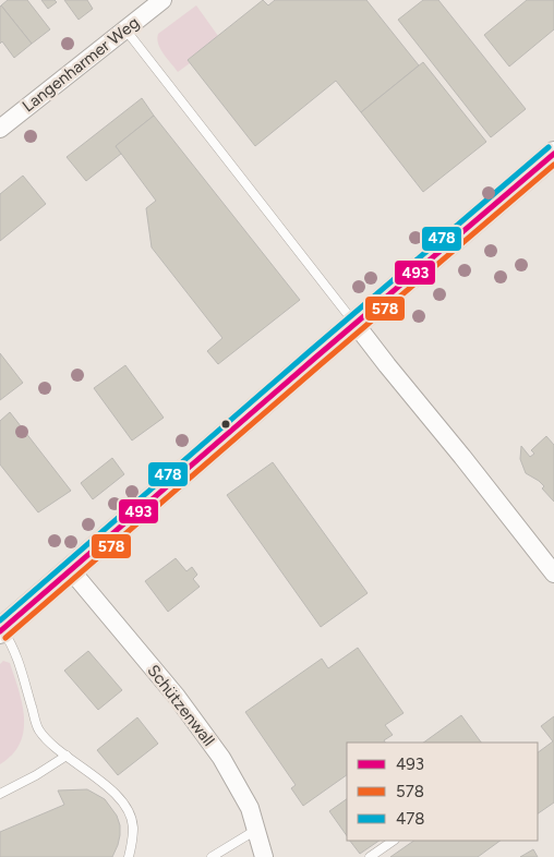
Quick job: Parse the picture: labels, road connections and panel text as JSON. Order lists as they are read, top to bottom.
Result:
{
  "streets": {
    "street": ["Langenharmer Weg", "Schützenwall"]
  },
  "lines": ["transit line 478", "transit line 493", "transit line 578"],
  "legend": ["493", "578", "478"]
}
